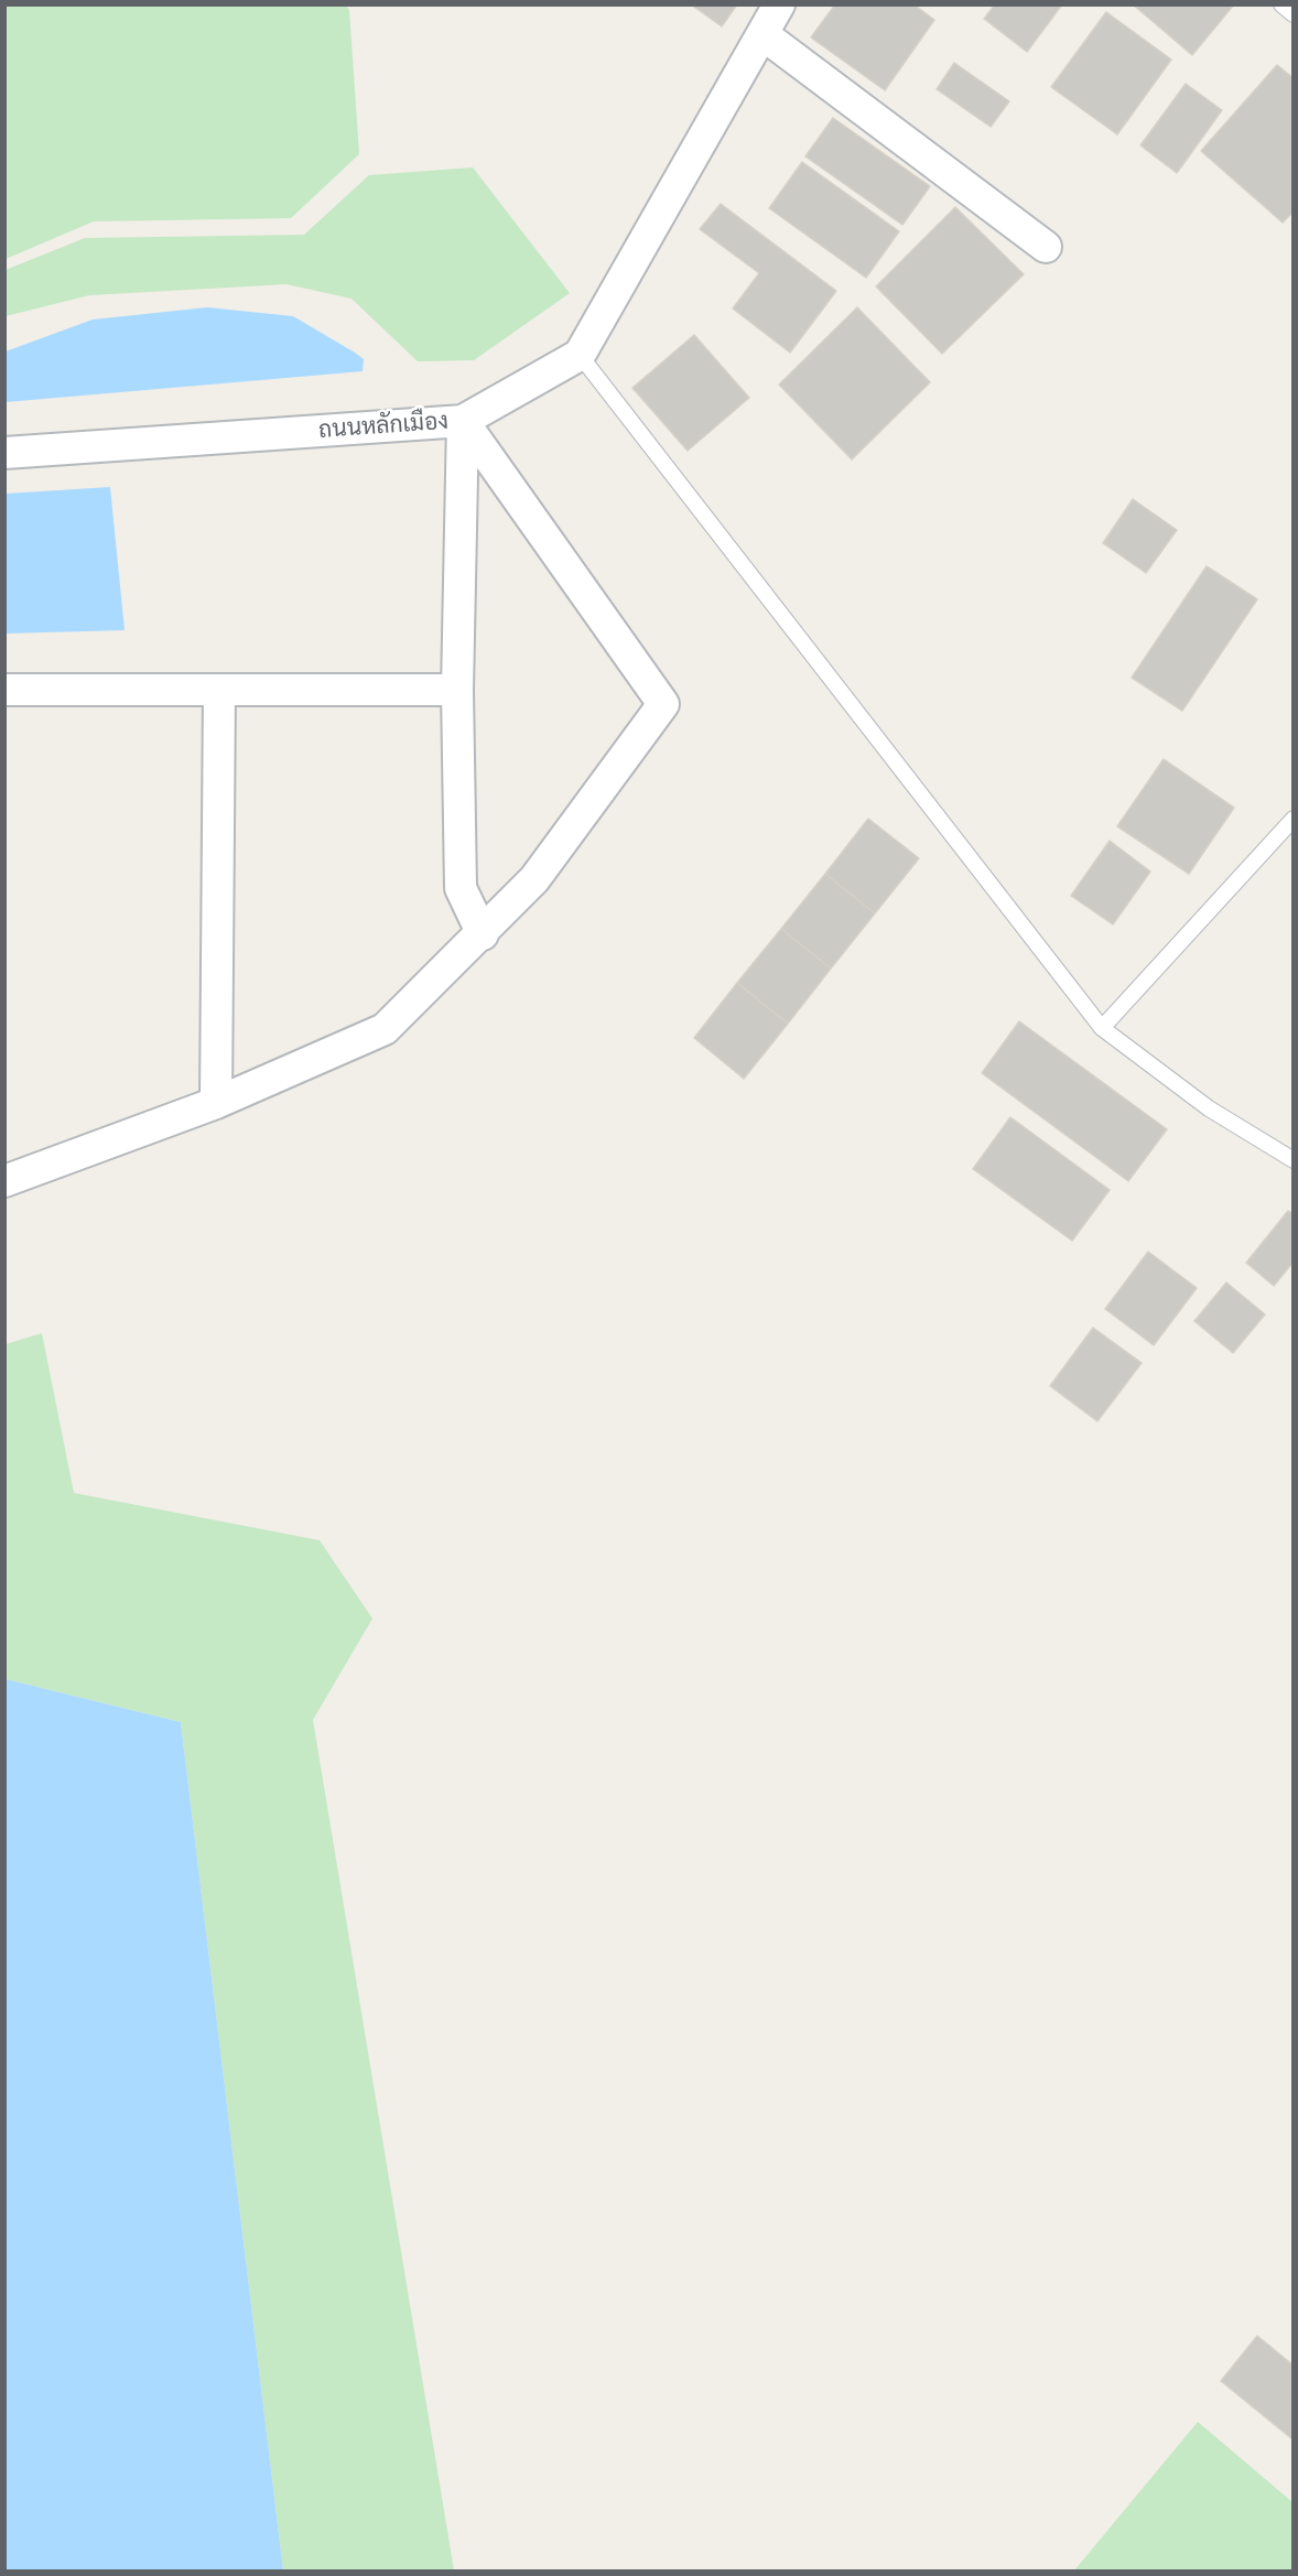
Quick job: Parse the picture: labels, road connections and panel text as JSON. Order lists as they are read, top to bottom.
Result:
{
  "streets": {
    "street": ["ถนนหลักเมือง"]
  }
}
